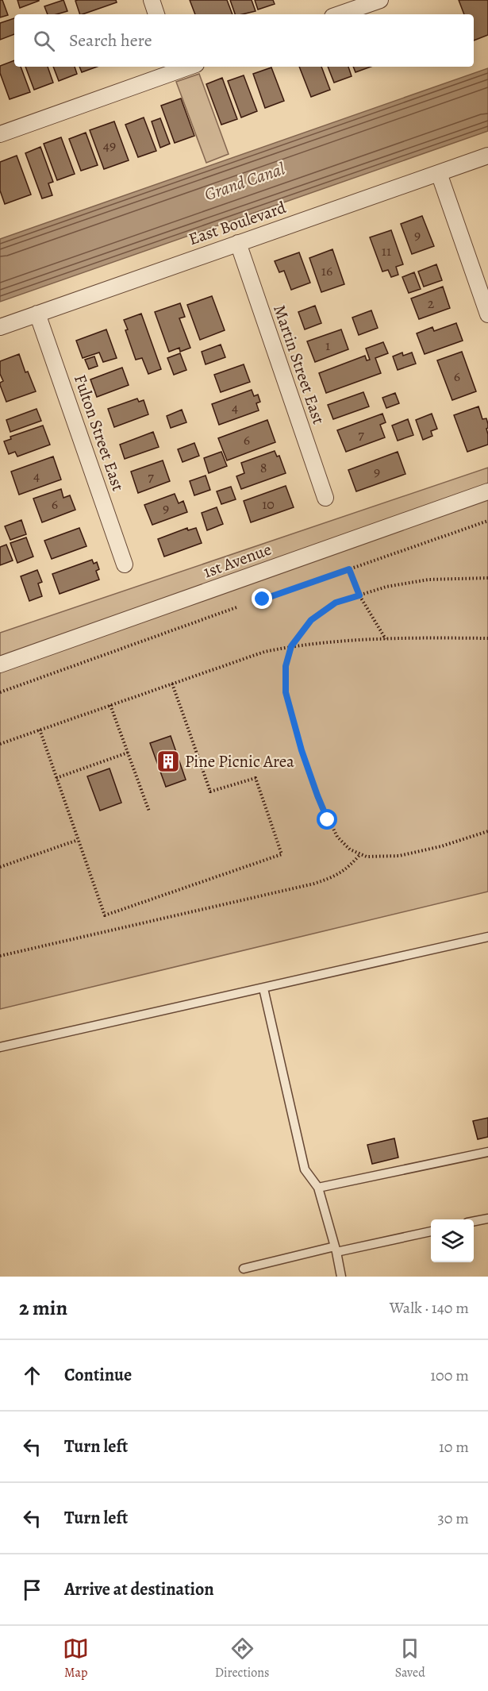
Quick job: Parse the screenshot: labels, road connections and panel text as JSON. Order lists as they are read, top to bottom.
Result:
{
  "streets": {
    "street": [
      "East Boulevard",
      "Martin Street East",
      "Fulton Street East",
      "1st Avenue"
    ]
  },
  "crossings": [
    ["East Boulevard", "Martin Street East"],
    ["East Boulevard", "Fulton Street East"]
  ],
  "water": ["Grand Canal"],
  "places": {
    "building": ["Pine Picnic Area"]
  },
  "house_numbers": [
    "49",
    "9",
    "11",
    "16",
    "2",
    "1",
    "6",
    "4",
    "7",
    "6",
    "8",
    "9",
    "4",
    "7",
    "6",
    "10",
    "9"
  ],
  "page": {
    "search": "Search here",
    "heading": ["2 min", "Walk · 140 m"],
    "list": [
      ["Continue", "100 m"],
      ["Turn left", "10 m"],
      ["Turn left", "30 m"],
      "Arrive at destination"
    ],
    "nav": ["Map", "Directions", "Saved"]
  }
}
